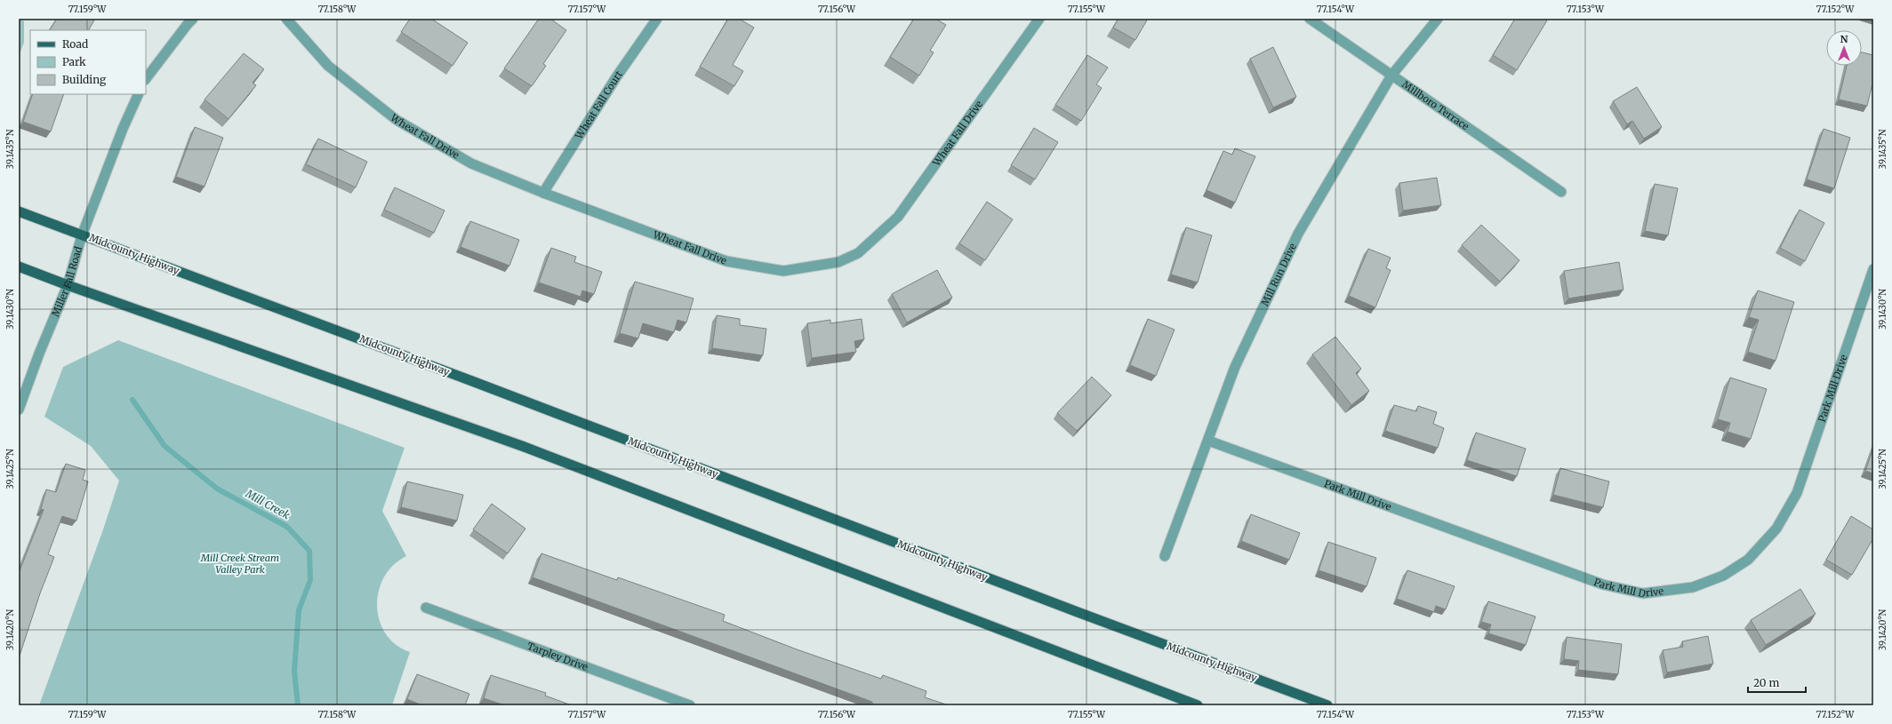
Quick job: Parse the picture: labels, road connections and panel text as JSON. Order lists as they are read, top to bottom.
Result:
{
  "streets": {
    "main road": ["Midcounty Highway"],
    "street": [
      "Wheat Fall Court",
      "Millboro Terrace",
      "Wheat Fall Drive",
      "Mill Run Drive",
      "Miller Fall Road",
      "Park Mill Drive",
      "Tarpley Drive"
    ]
  },
  "crossings": [
    ["Wheat Fall Court", "Wheat Fall Drive"],
    ["Millboro Terrace", "Mill Run Drive"],
    ["Midcounty Highway", "Miller Fall Road"],
    ["Mill Run Drive", "Park Mill Drive"]
  ],
  "water": ["Mill Creek"],
  "parks": ["Mill Creek Stream Valley Park"],
  "legend": ["Road", "Park", "Building"],
  "scale_bar": "20 m",
  "north": "top",
  "coordinates": [
    "77.159°W",
    "77.158°W",
    "77.157°W",
    "77.156°W",
    "77.155°W",
    "77.154°W",
    "77.153°W",
    "77.152°W",
    "39.1435°N",
    "39.1430°N",
    "39.1425°N",
    "39.1420°N"
  ]
}
